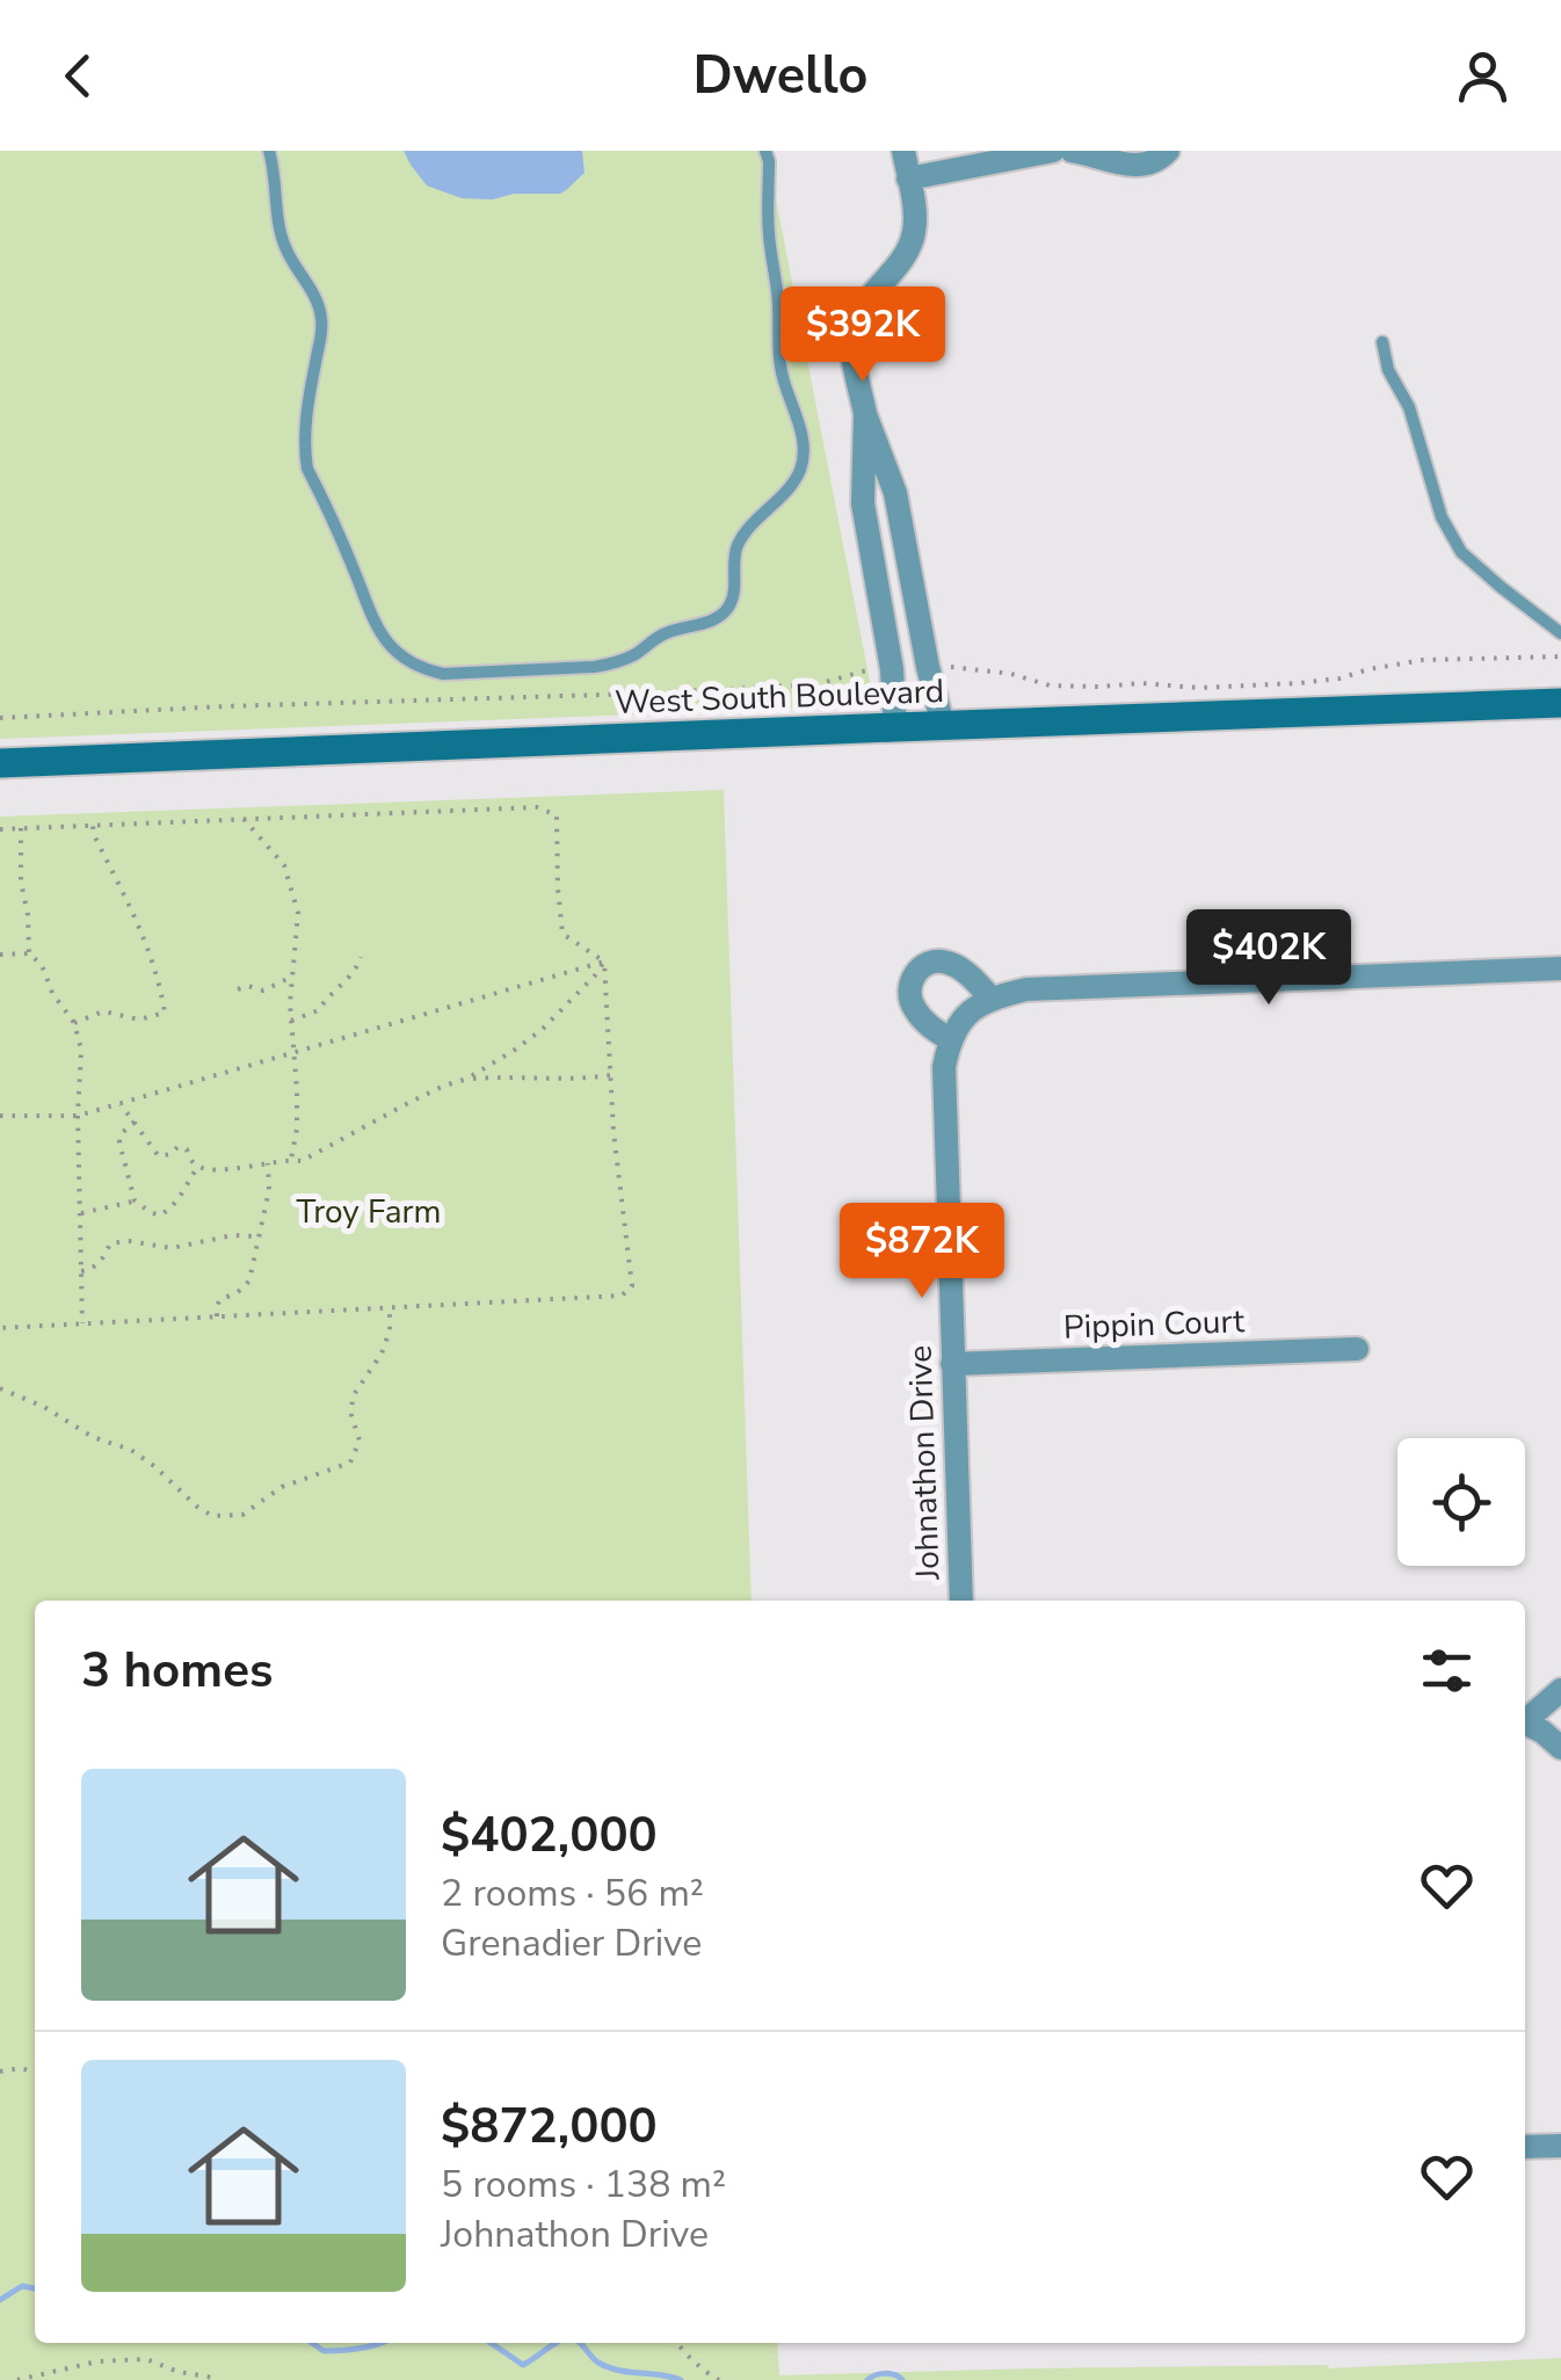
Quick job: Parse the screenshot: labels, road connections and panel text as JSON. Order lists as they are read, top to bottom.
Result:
{
  "streets": {
    "main road": ["West South Boulevard"],
    "street": ["Pippin Court", "Johnathon Drive"]
  },
  "crossings": [
    ["Pippin Court", "Johnathon Drive"]
  ],
  "parks": ["Troy Farm"],
  "page": {
    "header": "Dwello",
    "price": ["$392K", "$402K", "$872K"],
    "heading": "3 homes",
    "list": [
      {
        "name": "$402,000",
        "note": "2 rooms · 56 m² · Grenadier Drive"
      },
      {
        "name": "$872,000",
        "note": "5 rooms · 138 m² · Johnathon Drive"
      }
    ]
  }
}
